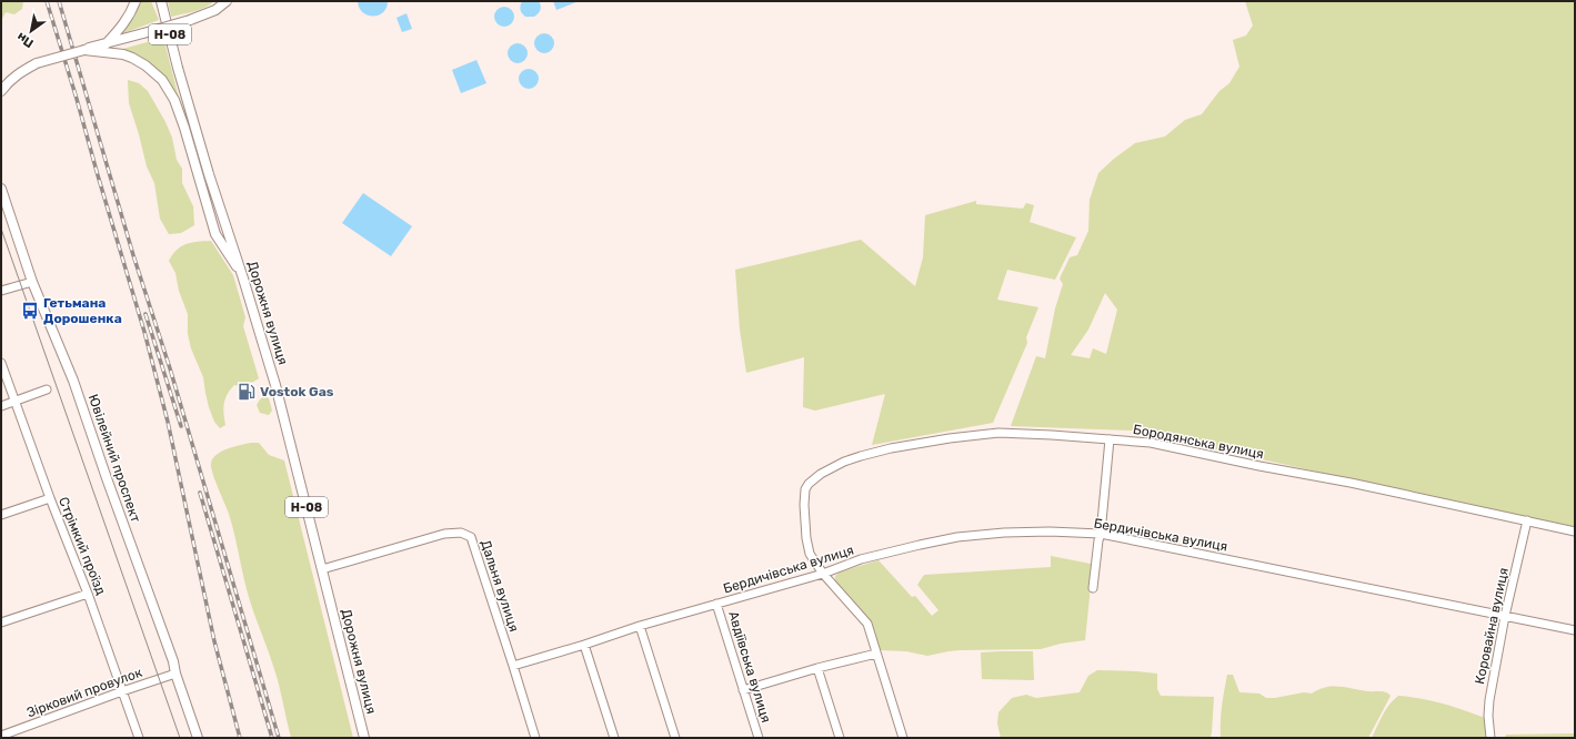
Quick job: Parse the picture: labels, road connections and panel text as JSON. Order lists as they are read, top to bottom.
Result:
{
  "streets": {
    "main road": ["Н-08", "Дорожня вулиця", "Ювілейний проспект"],
    "street": [
      "Бородянська вулиця",
      "Бердичівська вулиця",
      "Стрімкий проїзд",
      "Дальня вулиця",
      "Коровайна вулиця",
      "Авдіївська вулиця",
      "Зірковий провулок"
    ]
  },
  "crossings": [
    ["Дорожня вулиця", "Дальня вулиця"],
    ["Бородянська вулиця", "Бердичівська вулиця"],
    ["Бородянська вулиця", "Коровайна вулиця"],
    ["Ювілейний проспект", "Зірковий провулок"],
    ["Бердичівська вулиця", "Дальня вулиця"],
    ["Бердичівська вулиця", "Коровайна вулиця"],
    ["Бердичівська вулиця", "Авдіївська вулиця"],
    ["Стрімкий проїзд", "Зірковий провулок"]
  ],
  "places": {
    "bus stop": ["Гетьмана Дорошенка"],
    "fuel station": ["Vostok Gas"]
  },
  "north": "bottom left"
}
